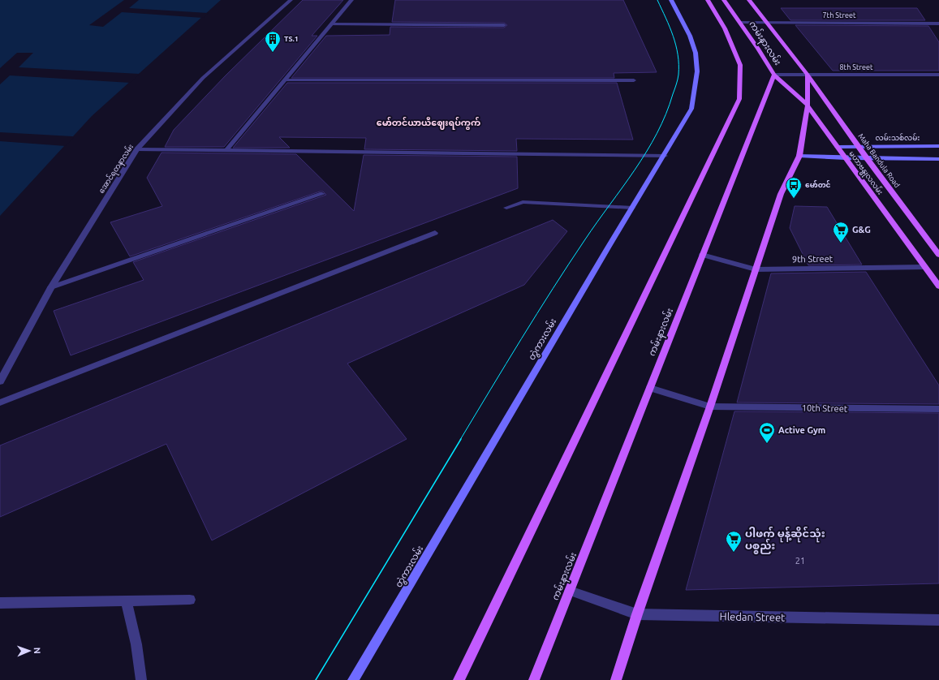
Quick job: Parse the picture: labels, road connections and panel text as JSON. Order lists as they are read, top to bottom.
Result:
{
  "streets": {
    "main road": [
      "ကမ်းနားလမ်း",
      "လမ်းသစ်လမ်း",
      "Maha Bandula Road",
      "မဟာဗန္ဓုလလမ်း",
      "တွဲကားလမ်း"
    ],
    "street": [
      "7th Street",
      "8th Street",
      "အောင်ရတနာလမ်း",
      "9th Street",
      "10th Street",
      "Hledan Street"
    ]
  },
  "crossings": [
    ["7th Street", "ကမ်းနားလမ်း"],
    ["ကမ်းနားလမ်း", "8th Street"],
    ["ကမ်းနားလမ်း", "Maha Bandula Road"],
    ["ကမ်းနားလမ်း", "မဟာဗန္ဓုလလမ်း"],
    ["ကမ်းနားလမ်း", "9th Street"],
    ["ကမ်းနားလမ်း", "10th Street"],
    ["ကမ်းနားလမ်း", "Hledan Street"],
    ["8th Street", "Maha Bandula Road"],
    ["8th Street", "မဟာဗန္ဓုလလမ်း"],
    ["လမ်းသစ်လမ်း", "Maha Bandula Road"],
    ["လမ်းသစ်လမ်း", "မဟာဗန္ဓုလလမ်း"],
    ["မဟာဗန္ဓုလလမ်း", "9th Street"]
  ],
  "districts": ["မော်တင်ယာယီဈေးရပ်ကွက်"],
  "places": {
    "building": ["TS.1"],
    "bus stop": ["မော်တင်"],
    "supermarket": ["G&G", "ပါဖက် မုန့်ဆိုင်သုံး ပစ္စည်း"],
    "sports": ["Active Gym"]
  },
  "house_numbers": ["21"],
  "north": "right"
}
